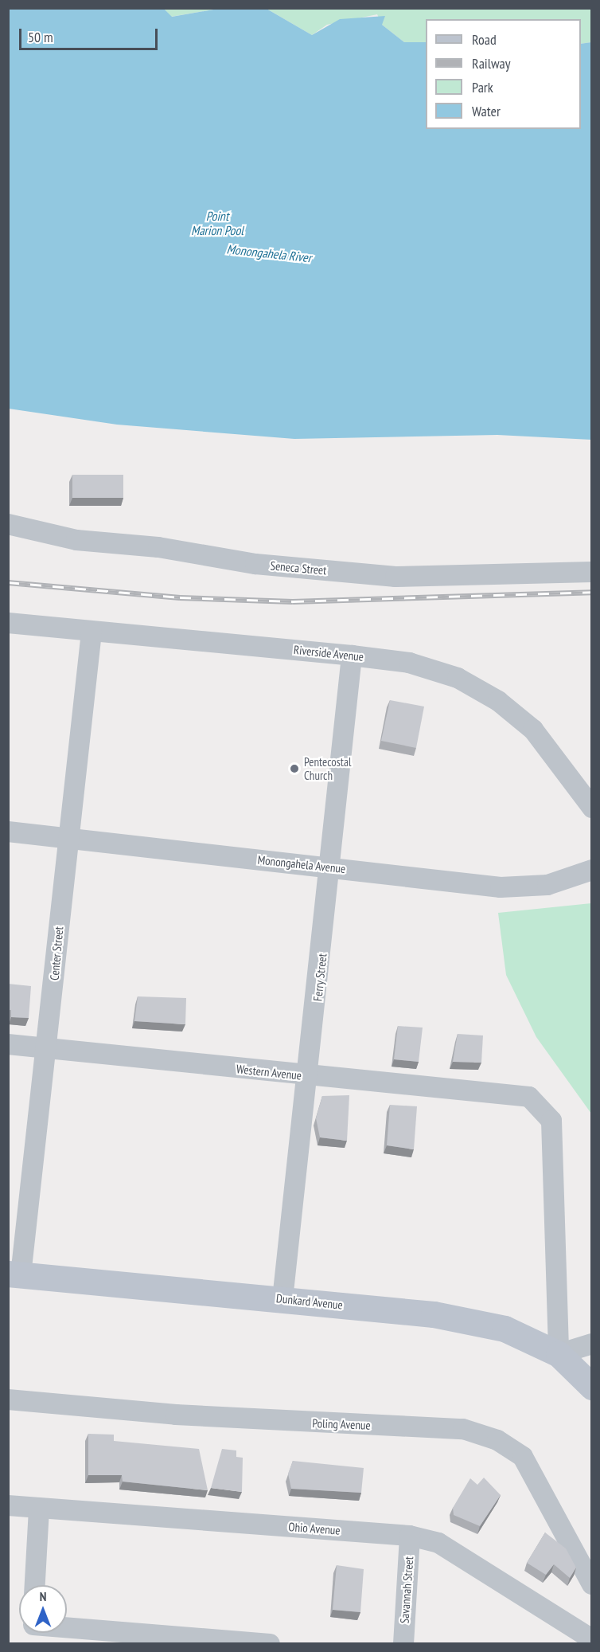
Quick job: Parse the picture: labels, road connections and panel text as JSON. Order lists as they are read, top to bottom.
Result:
{
  "streets": {
    "main road": ["Dunkard Avenue"],
    "street": [
      "Seneca Street",
      "Riverside Avenue",
      "Monongahela Avenue",
      "Center Street",
      "Ferry Street",
      "Western Avenue",
      "Poling Avenue",
      "Ohio Avenue",
      "Savannah Street"
    ]
  },
  "crossings": [
    ["Riverside Avenue", "Center Street"],
    ["Riverside Avenue", "Ferry Street"],
    ["Monongahela Avenue", "Center Street"],
    ["Monongahela Avenue", "Ferry Street"],
    ["Center Street", "Western Avenue"],
    ["Center Street", "Dunkard Avenue"],
    ["Ferry Street", "Western Avenue"],
    ["Ferry Street", "Dunkard Avenue"],
    ["Western Avenue", "Dunkard Avenue"],
    ["Ohio Avenue", "Savannah Street"]
  ],
  "water": ["Point Marion Pool", "Monongahela River"],
  "places": ["Pentecostal Church"],
  "legend": [
    "Road",
    "Railway",
    "Park",
    "Water"
  ],
  "scale_bar": "50 m",
  "north": "top"
}
